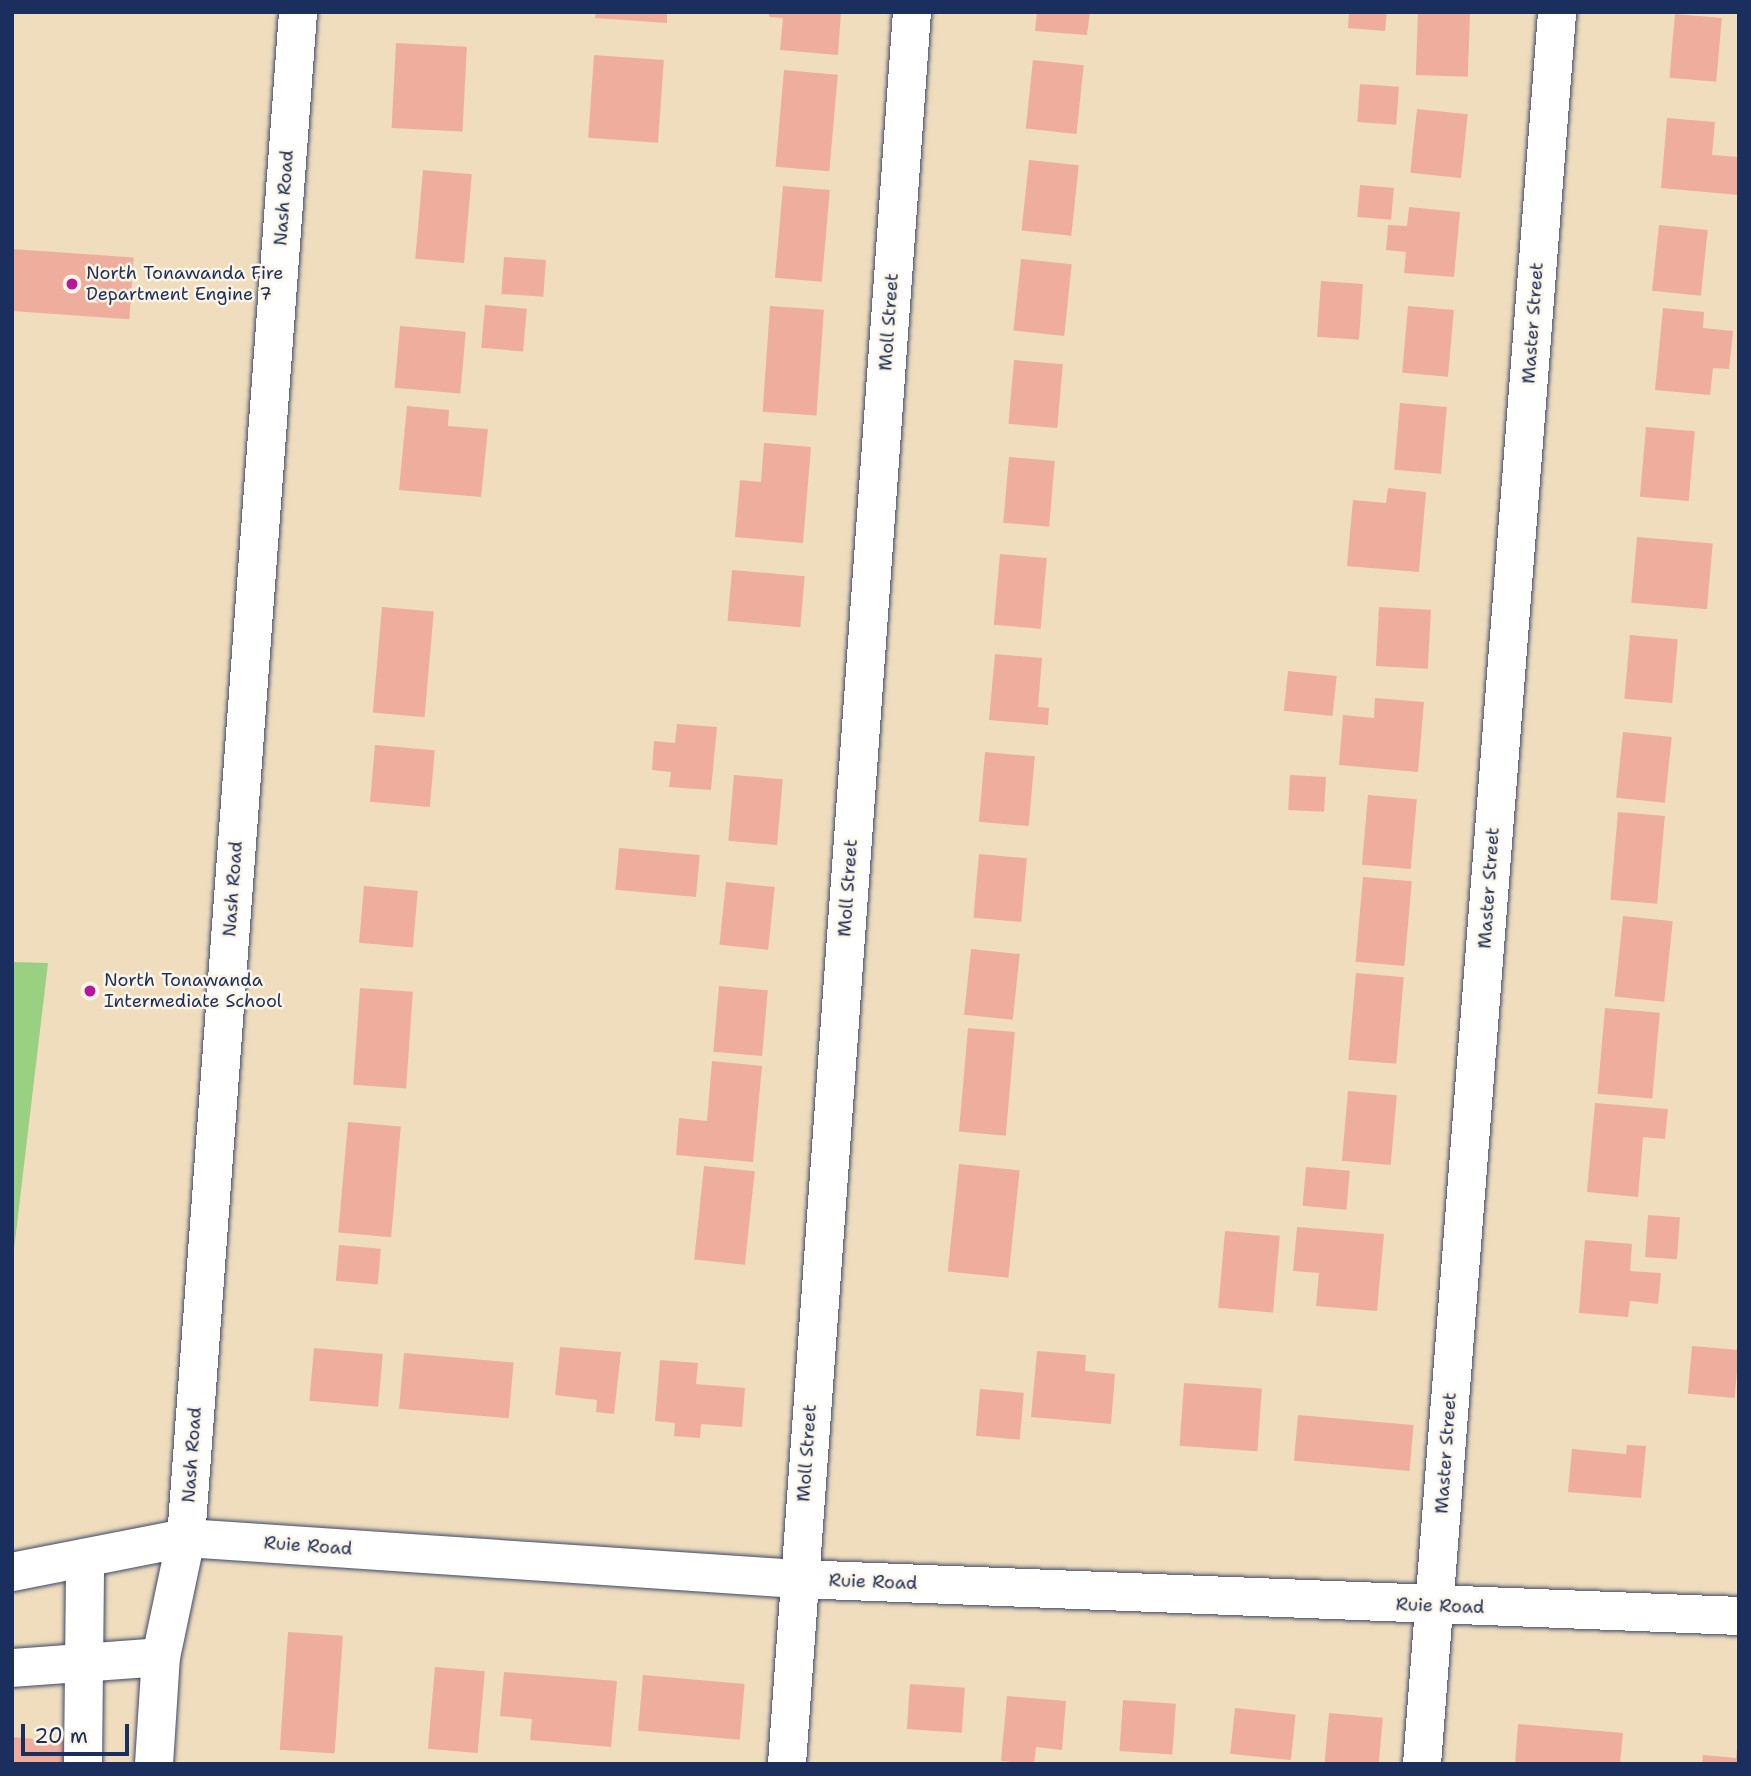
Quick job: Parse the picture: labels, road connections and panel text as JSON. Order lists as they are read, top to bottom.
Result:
{
  "streets": {
    "street": [
      "Nash Road",
      "Moll Street",
      "Master Street",
      "Ruie Road"
    ]
  },
  "crossings": [
    ["Nash Road", "Ruie Road"],
    ["Moll Street", "Ruie Road"],
    ["Master Street", "Ruie Road"]
  ],
  "places": ["North Tonawanda Fire Department Engine 7", "North Tonawanda Intermediate School"],
  "scale_bar": "20 m"
}
